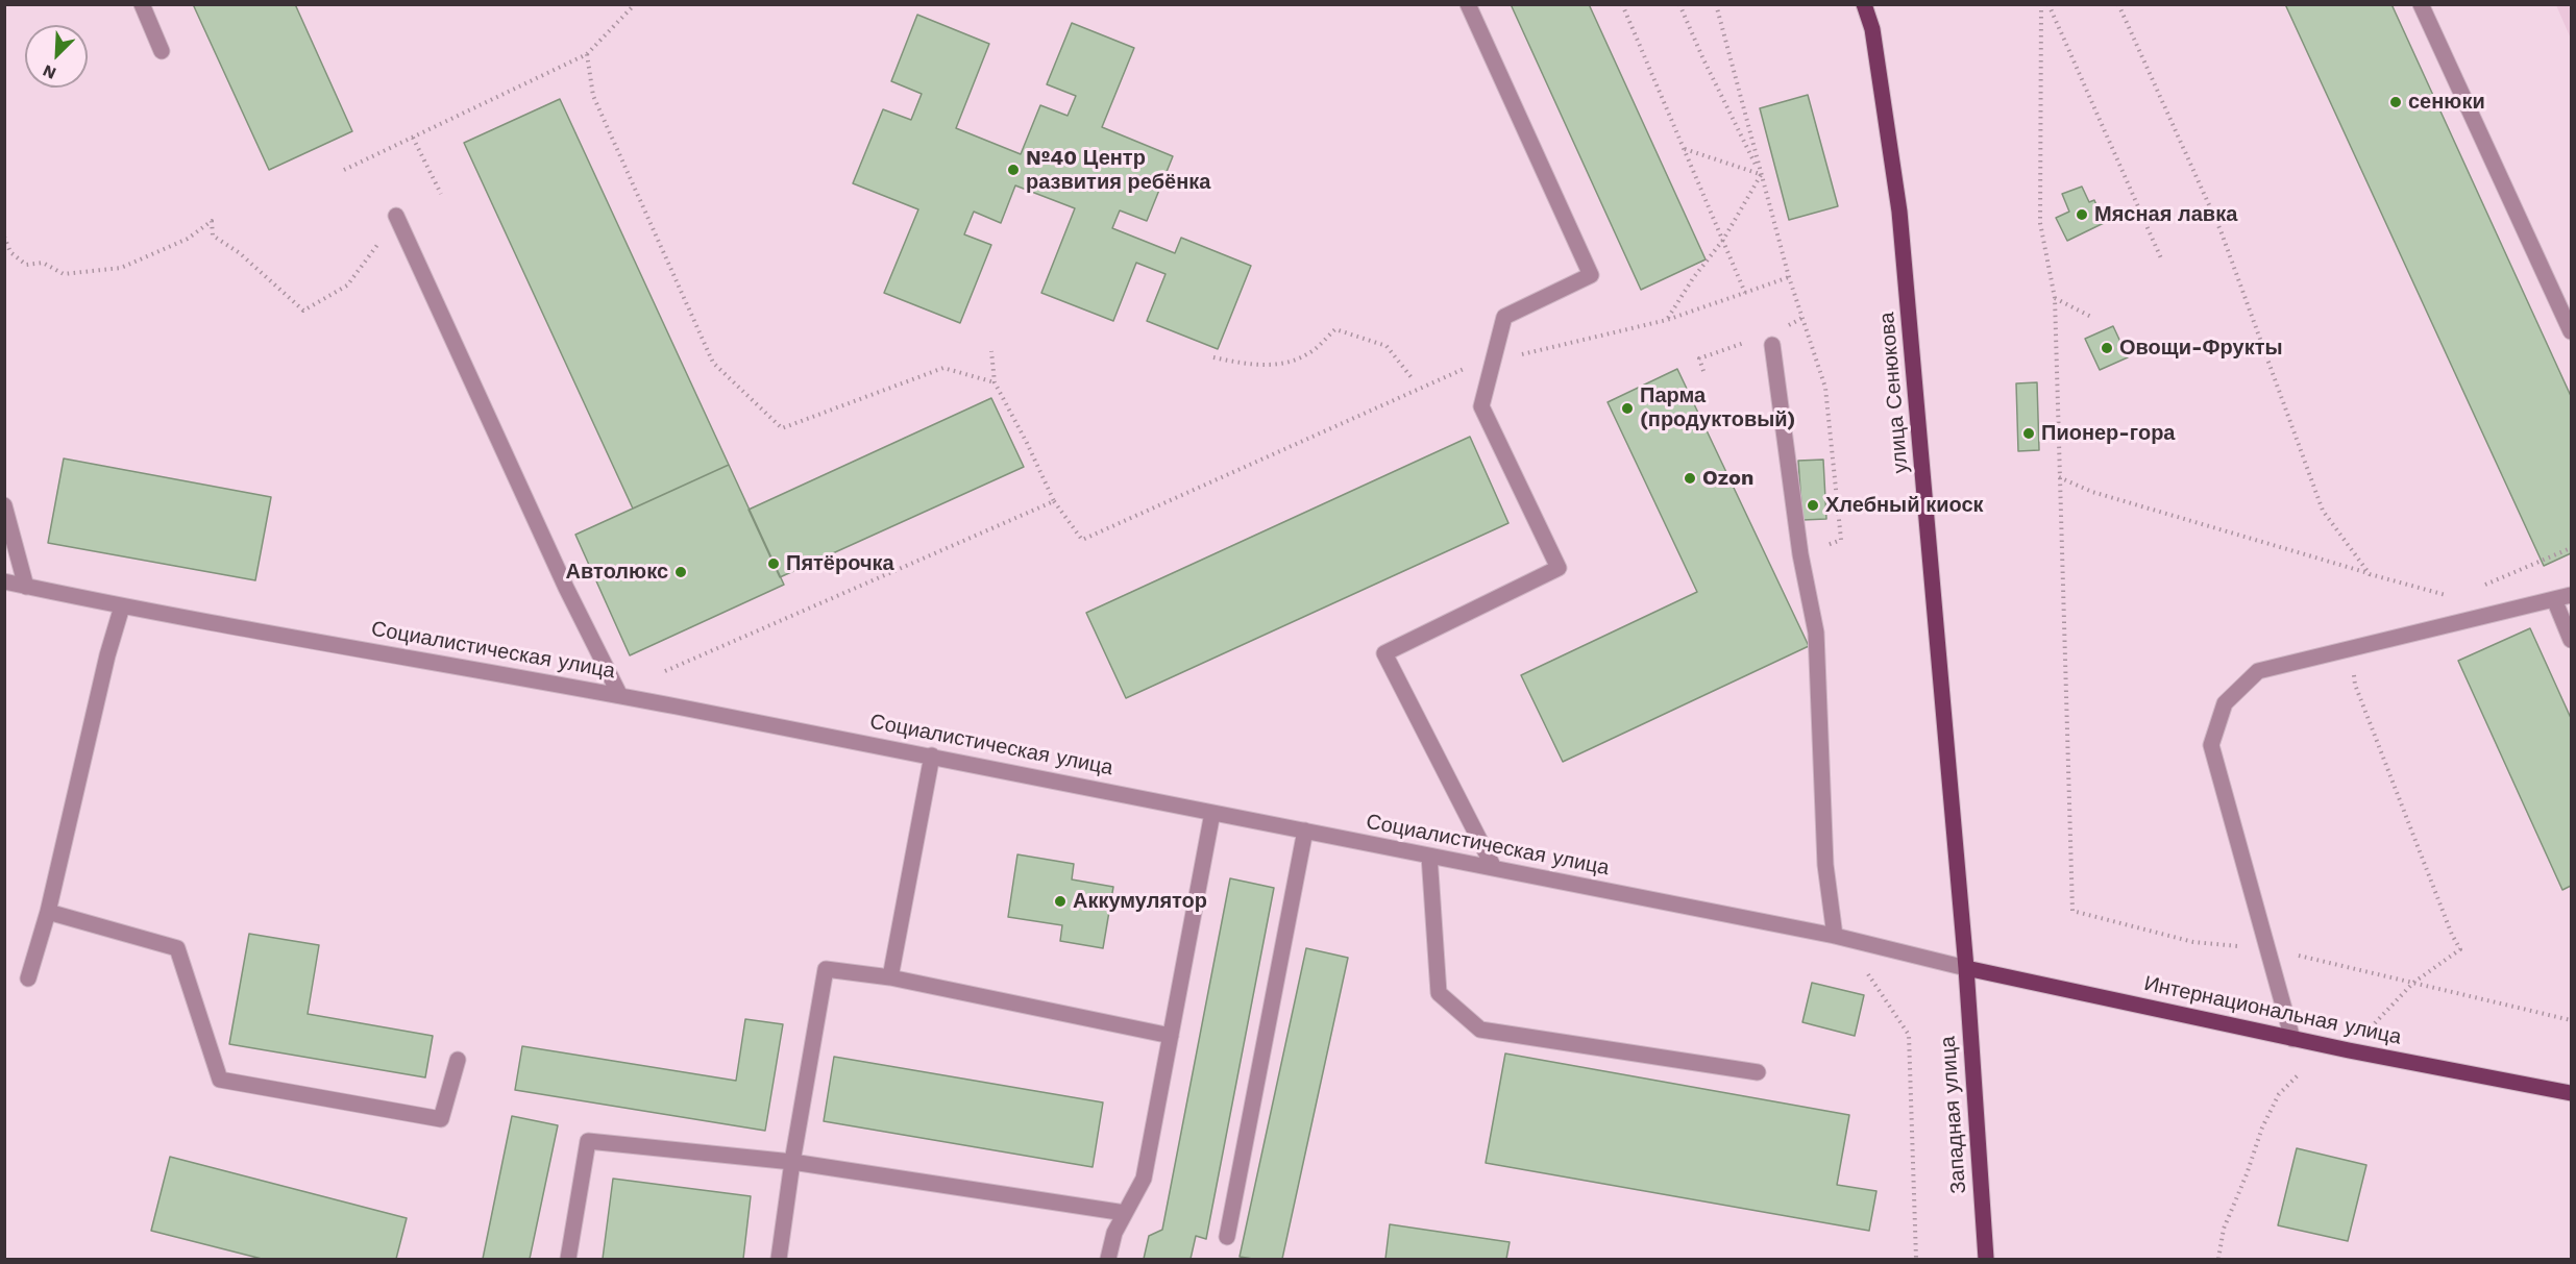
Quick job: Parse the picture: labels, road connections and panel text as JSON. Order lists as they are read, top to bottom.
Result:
{
  "streets": {
    "main road": ["улица Сенюкова", "Интернациональная улица", "Западная улица"],
    "street": ["Социалистическая улица"]
  },
  "crossings": [
    ["улица Сенюкова", "Социалистическая улица"],
    ["улица Сенюкова", "Интернациональная улица"],
    ["улица Сенюкова", "Западная улица"],
    ["Социалистическая улица", "Интернациональная улица"],
    ["Социалистическая улица", "Западная улица"],
    ["Интернациональная улица", "Западная улица"]
  ],
  "places": [
    "сенюки",
    "№40 Центр развития ребёнка",
    "Мясная лавка",
    "Овощи-Фрукты",
    "Парма (продуктовый)",
    "Пионер-гора",
    "Ozon",
    "Хлебный киоск",
    "Пятёрочка",
    "Автолюкс",
    "Аккумулятор"
  ],
  "north": "bottom left"
}
